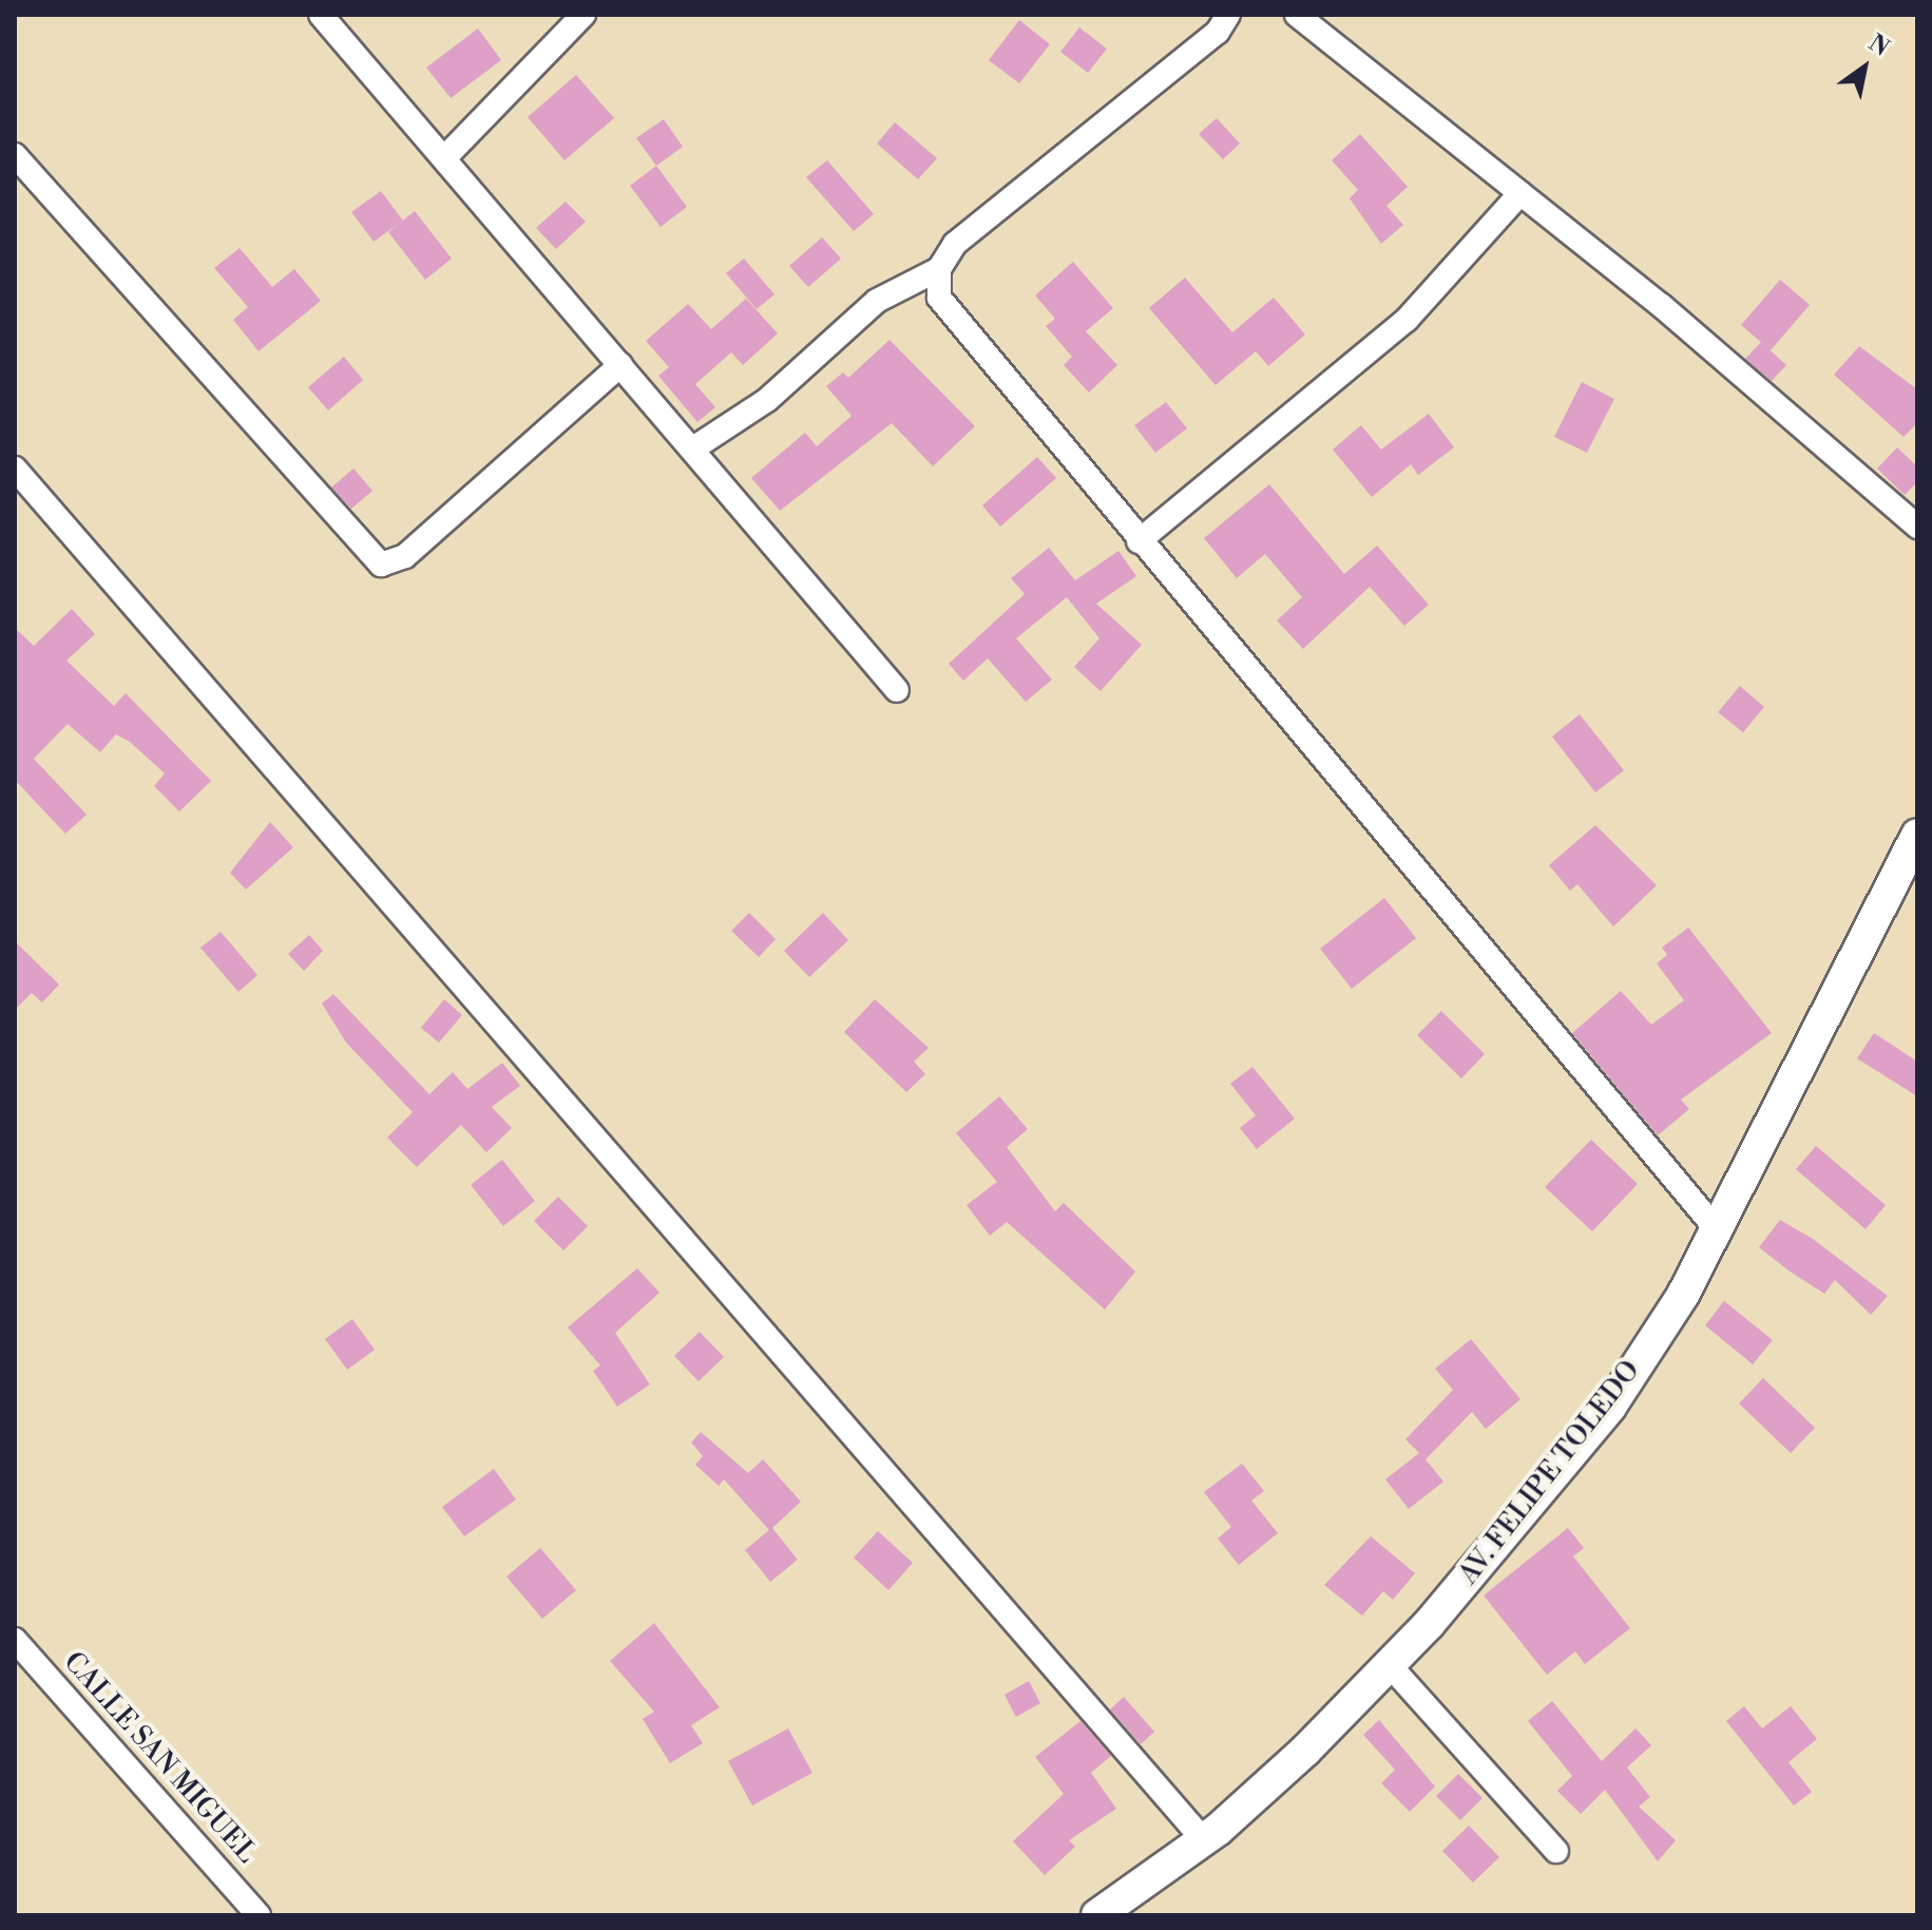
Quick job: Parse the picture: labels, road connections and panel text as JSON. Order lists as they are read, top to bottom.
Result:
{
  "streets": {
    "main road": ["AV. FELIPE TOLEDO"],
    "street": ["CALLE SAN MIGUEL"]
  },
  "north": "top right"
}
